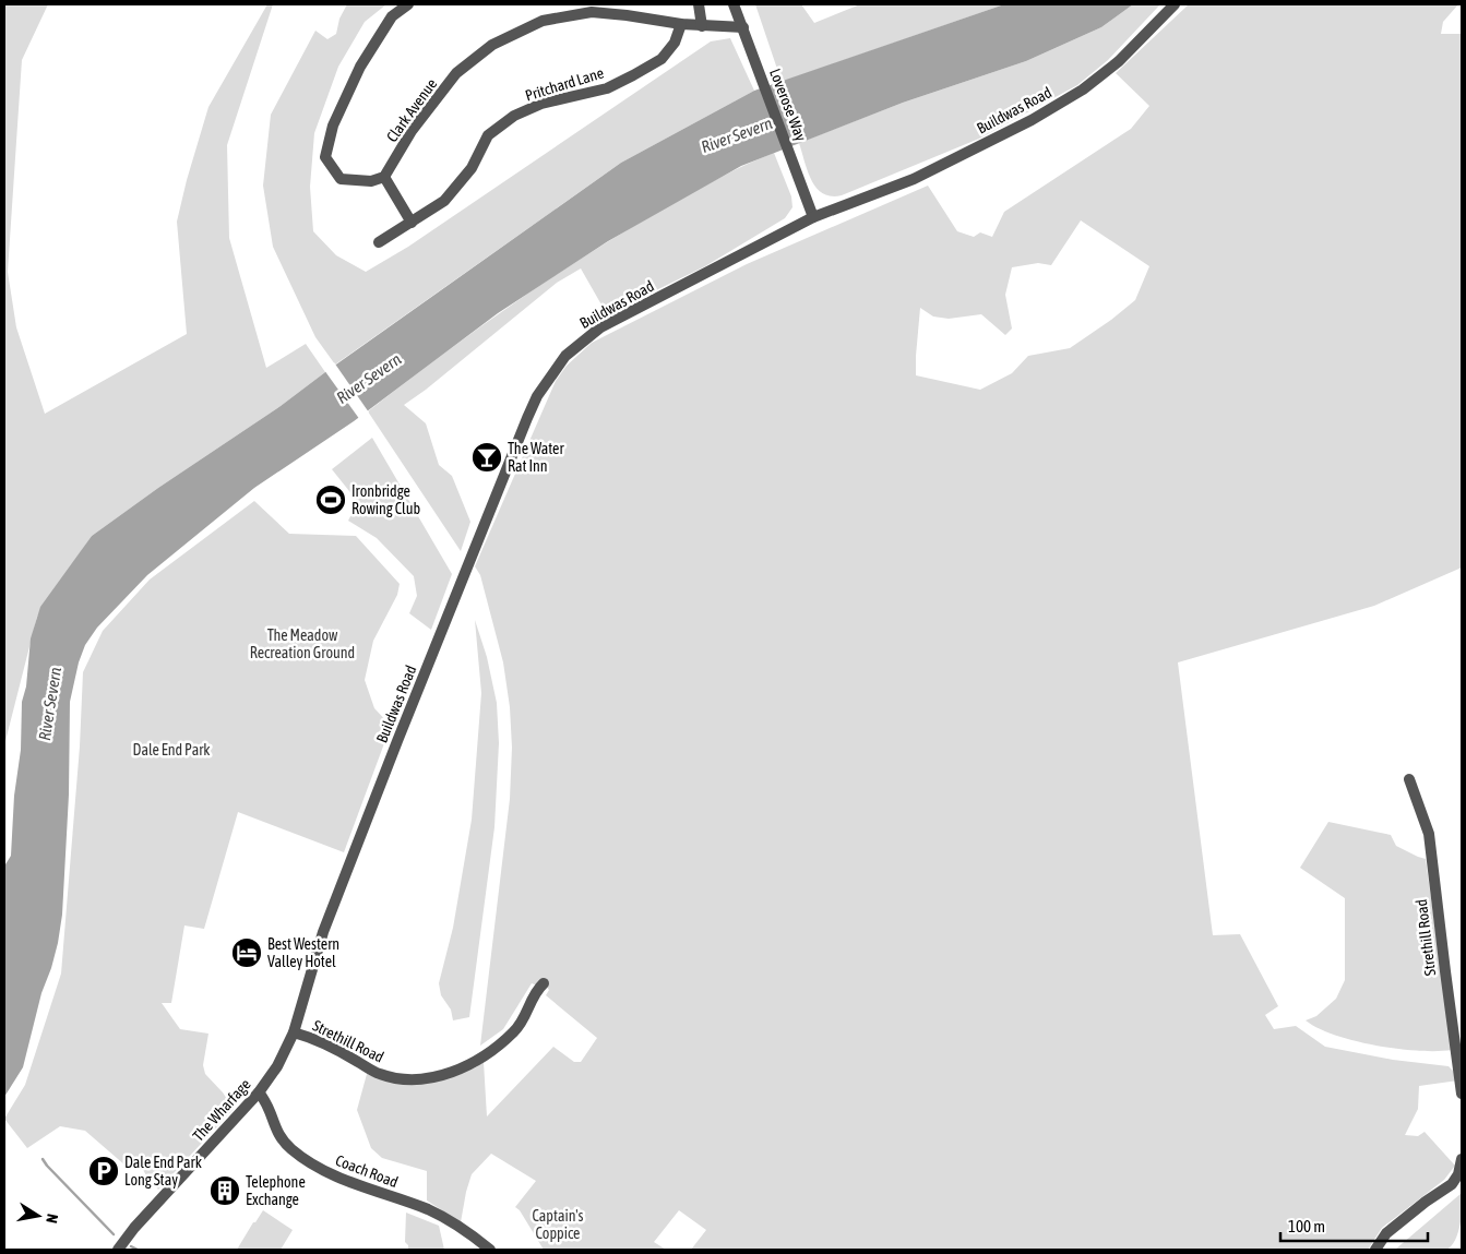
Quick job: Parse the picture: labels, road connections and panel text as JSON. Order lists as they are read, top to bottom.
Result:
{
  "streets": {
    "street": [
      "Pritchard Lane",
      "Loverose Way",
      "Clark Avenue",
      "Buildwas Road",
      "Strethill Road",
      "The Wharfage",
      "Coach Road"
    ]
  },
  "crossings": [
    ["Pritchard Lane", "Clark Avenue"],
    ["Loverose Way", "Clark Avenue"],
    ["Loverose Way", "Buildwas Road"],
    ["Buildwas Road", "Strethill Road"],
    ["Buildwas Road", "The Wharfage"],
    ["Strethill Road", "The Wharfage"],
    ["The Wharfage", "Coach Road"]
  ],
  "water": ["River Severn"],
  "parks": ["The Meadow Recreation Ground", "Dale End Park", "Captain's Coppice"],
  "places": {
    "bar": ["The Water Rat Inn"],
    "sports": ["Ironbridge Rowing Club"],
    "hotel": ["Best Western Valley Hotel"],
    "parking": ["Dale End Park Long Stay"],
    "building": ["Telephone Exchange"]
  },
  "scale_bar": "100 m",
  "north": "right"
}
